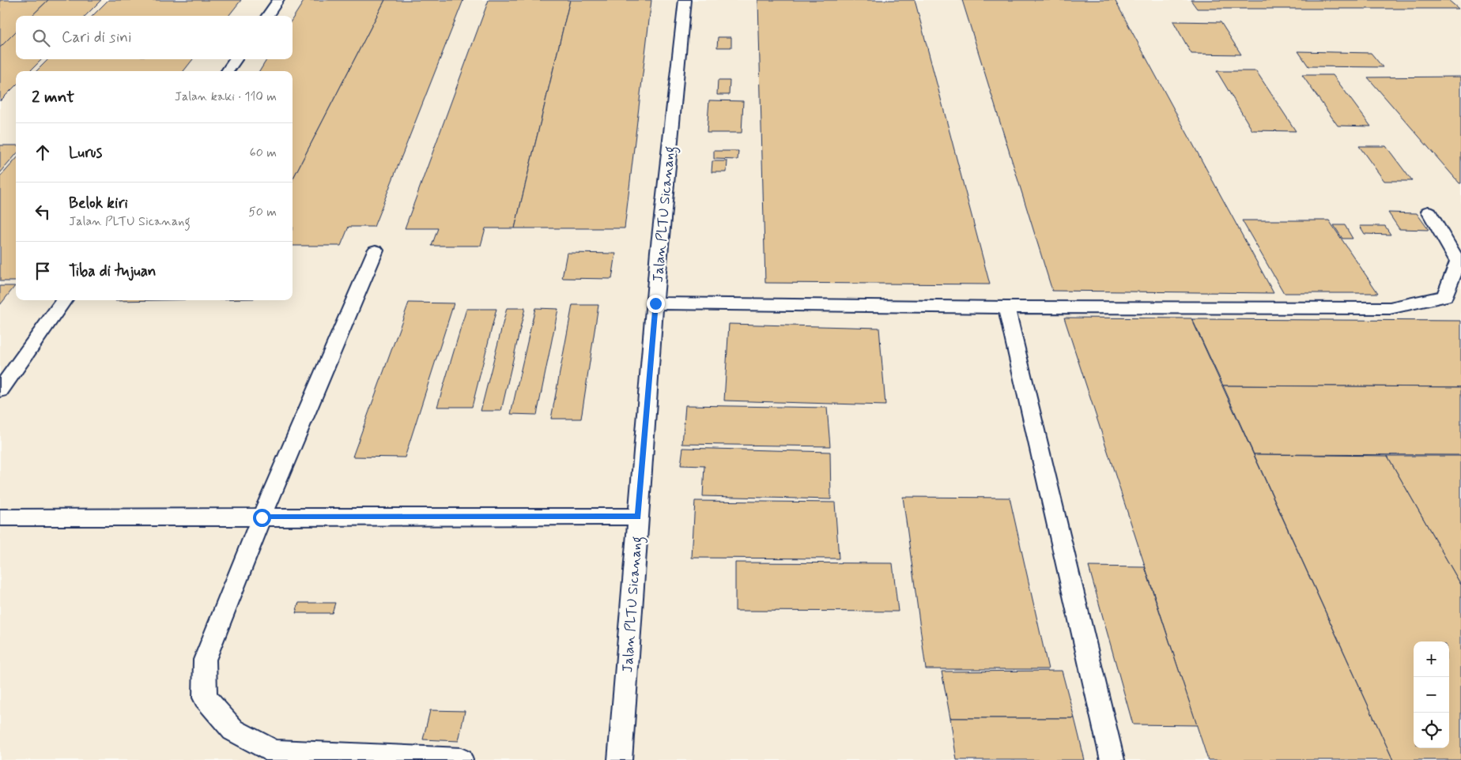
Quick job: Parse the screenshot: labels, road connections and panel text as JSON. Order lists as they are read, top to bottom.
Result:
{
  "streets": {
    "lane": ["Jalan PLTU Sicanang"]
  },
  "page": {
    "search": "Cari di sini",
    "heading": ["2 mnt", "Jalan kaki · 110 m"],
    "list": [
      ["Lurus", "60 m"],
      ["Belok kiri", "Jalan PLTU Sicanang", "50 m"],
      "Tiba di tujuan"
    ],
    "map_buttons": ["+", "−"]
  }
}
